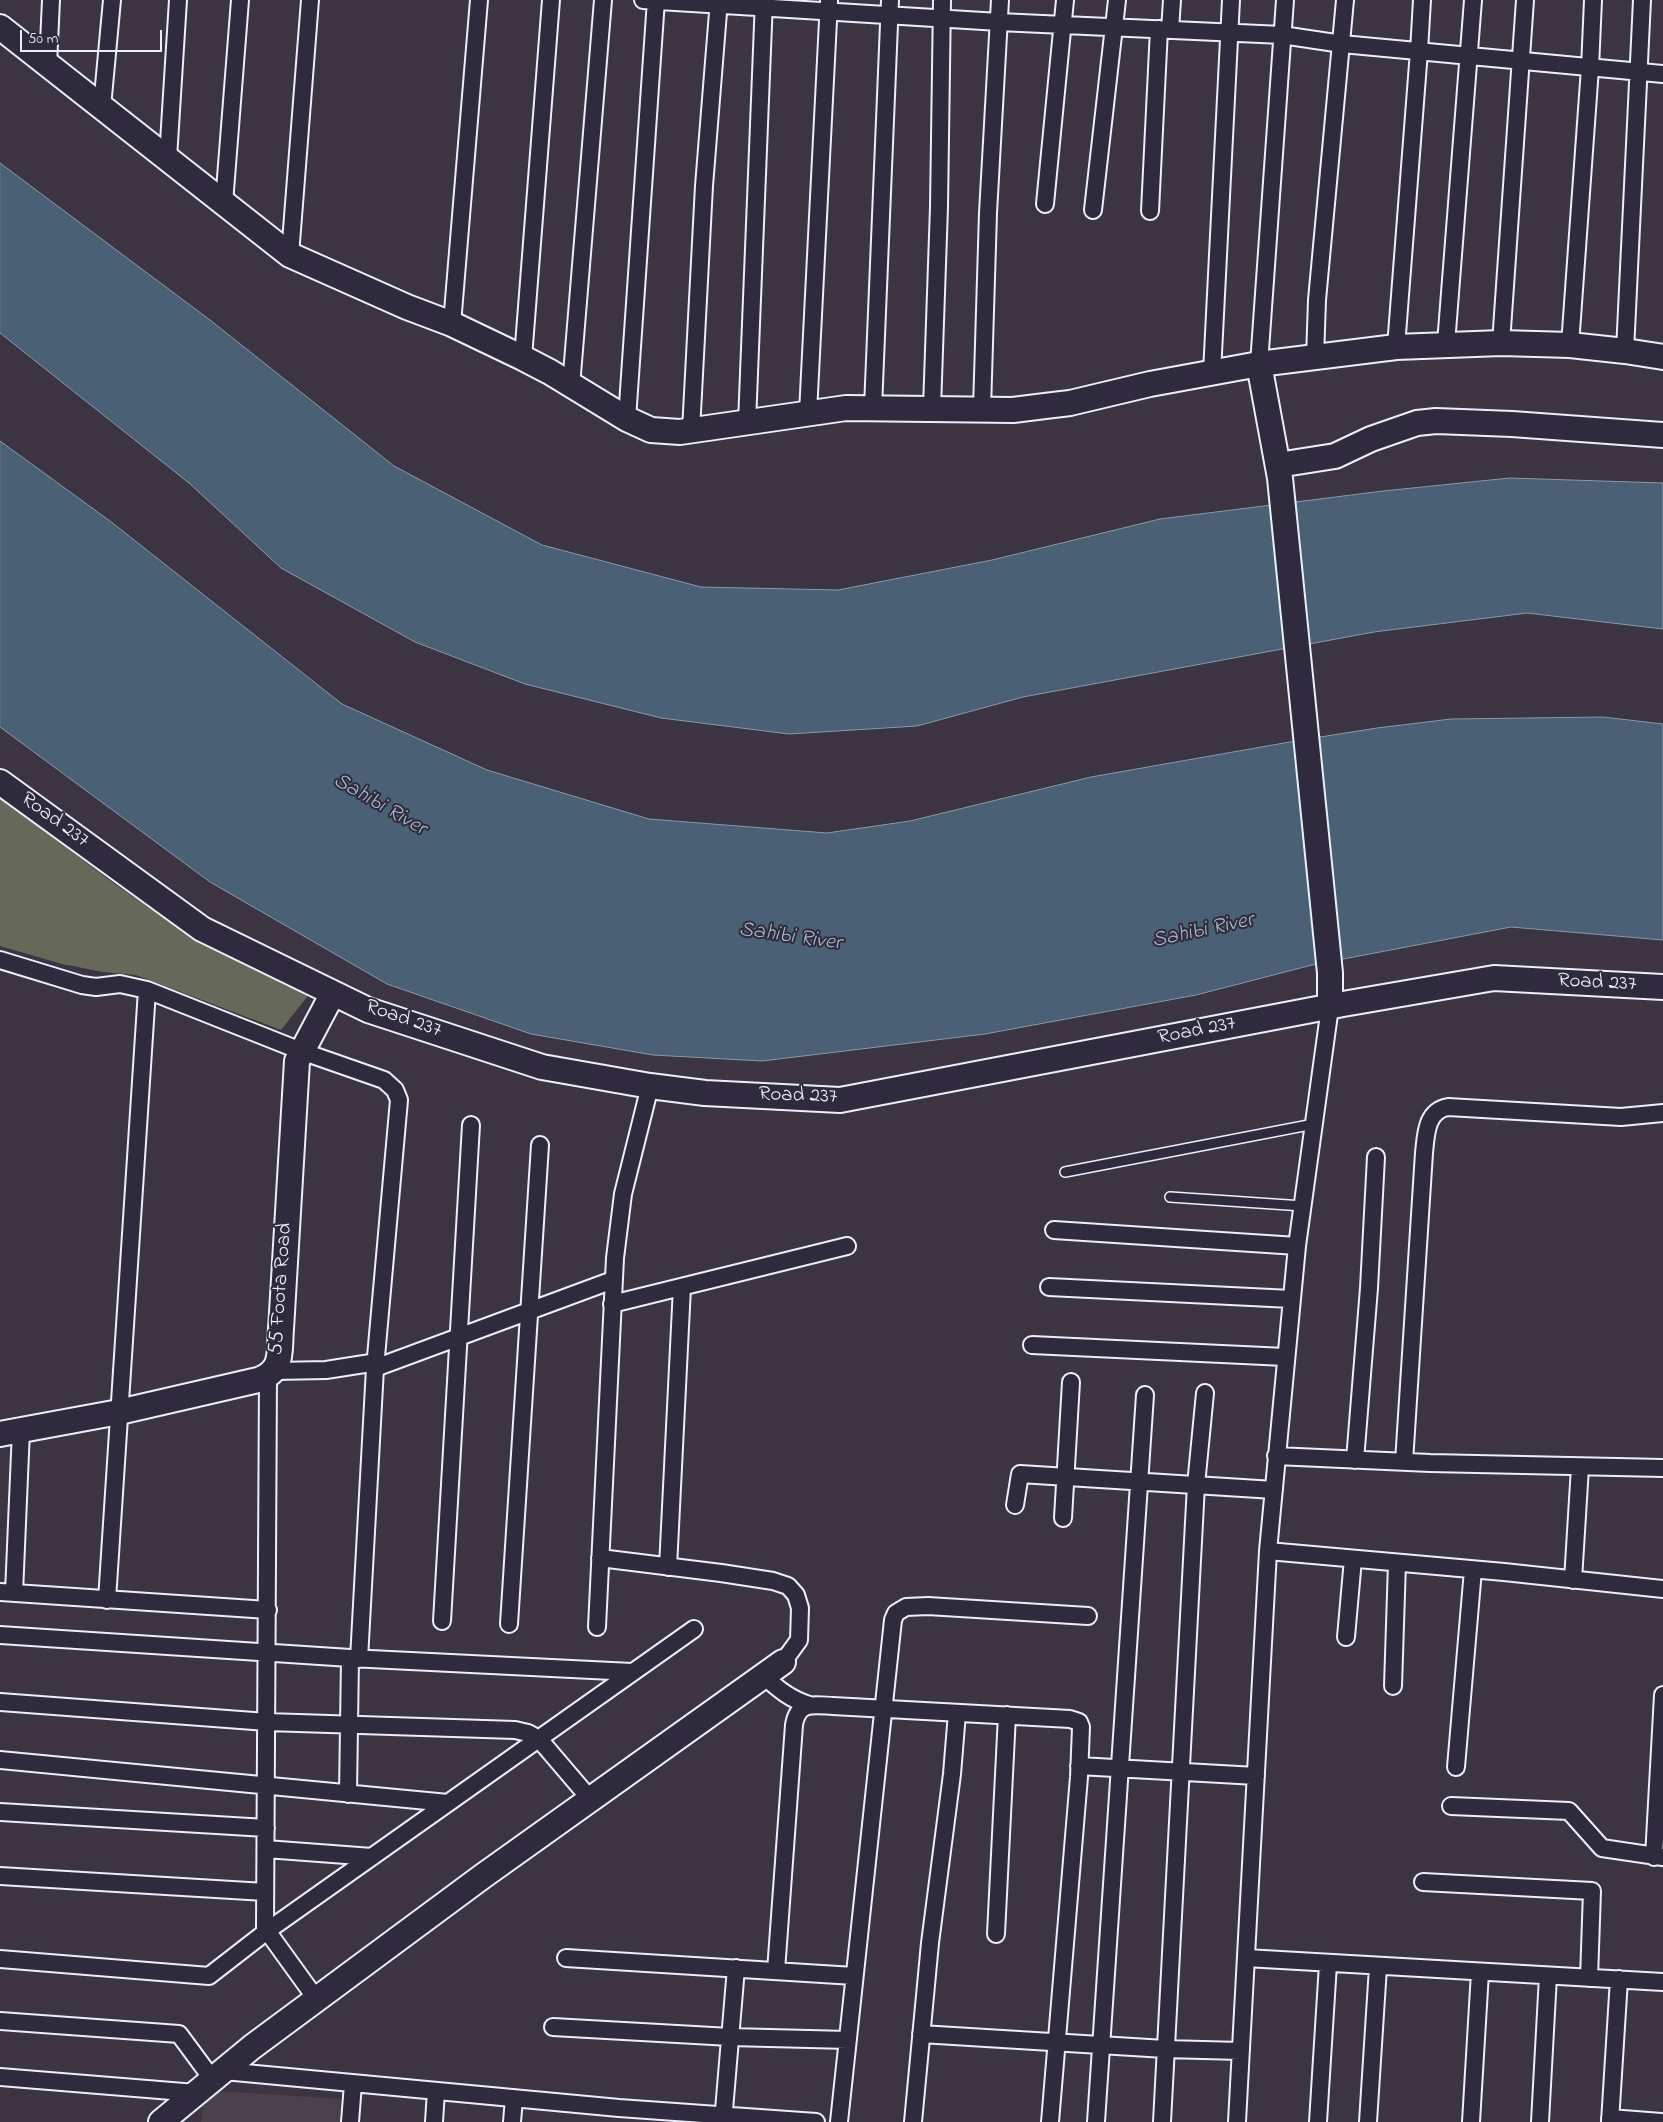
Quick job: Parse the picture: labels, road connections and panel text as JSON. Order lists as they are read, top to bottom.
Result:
{
  "streets": {
    "street": ["Road 237", "55 Foota Road"]
  },
  "crossings": [
    ["Road 237", "55 Foota Road"]
  ],
  "water": ["Sahibi River"],
  "scale_bar": "50 m"
}
